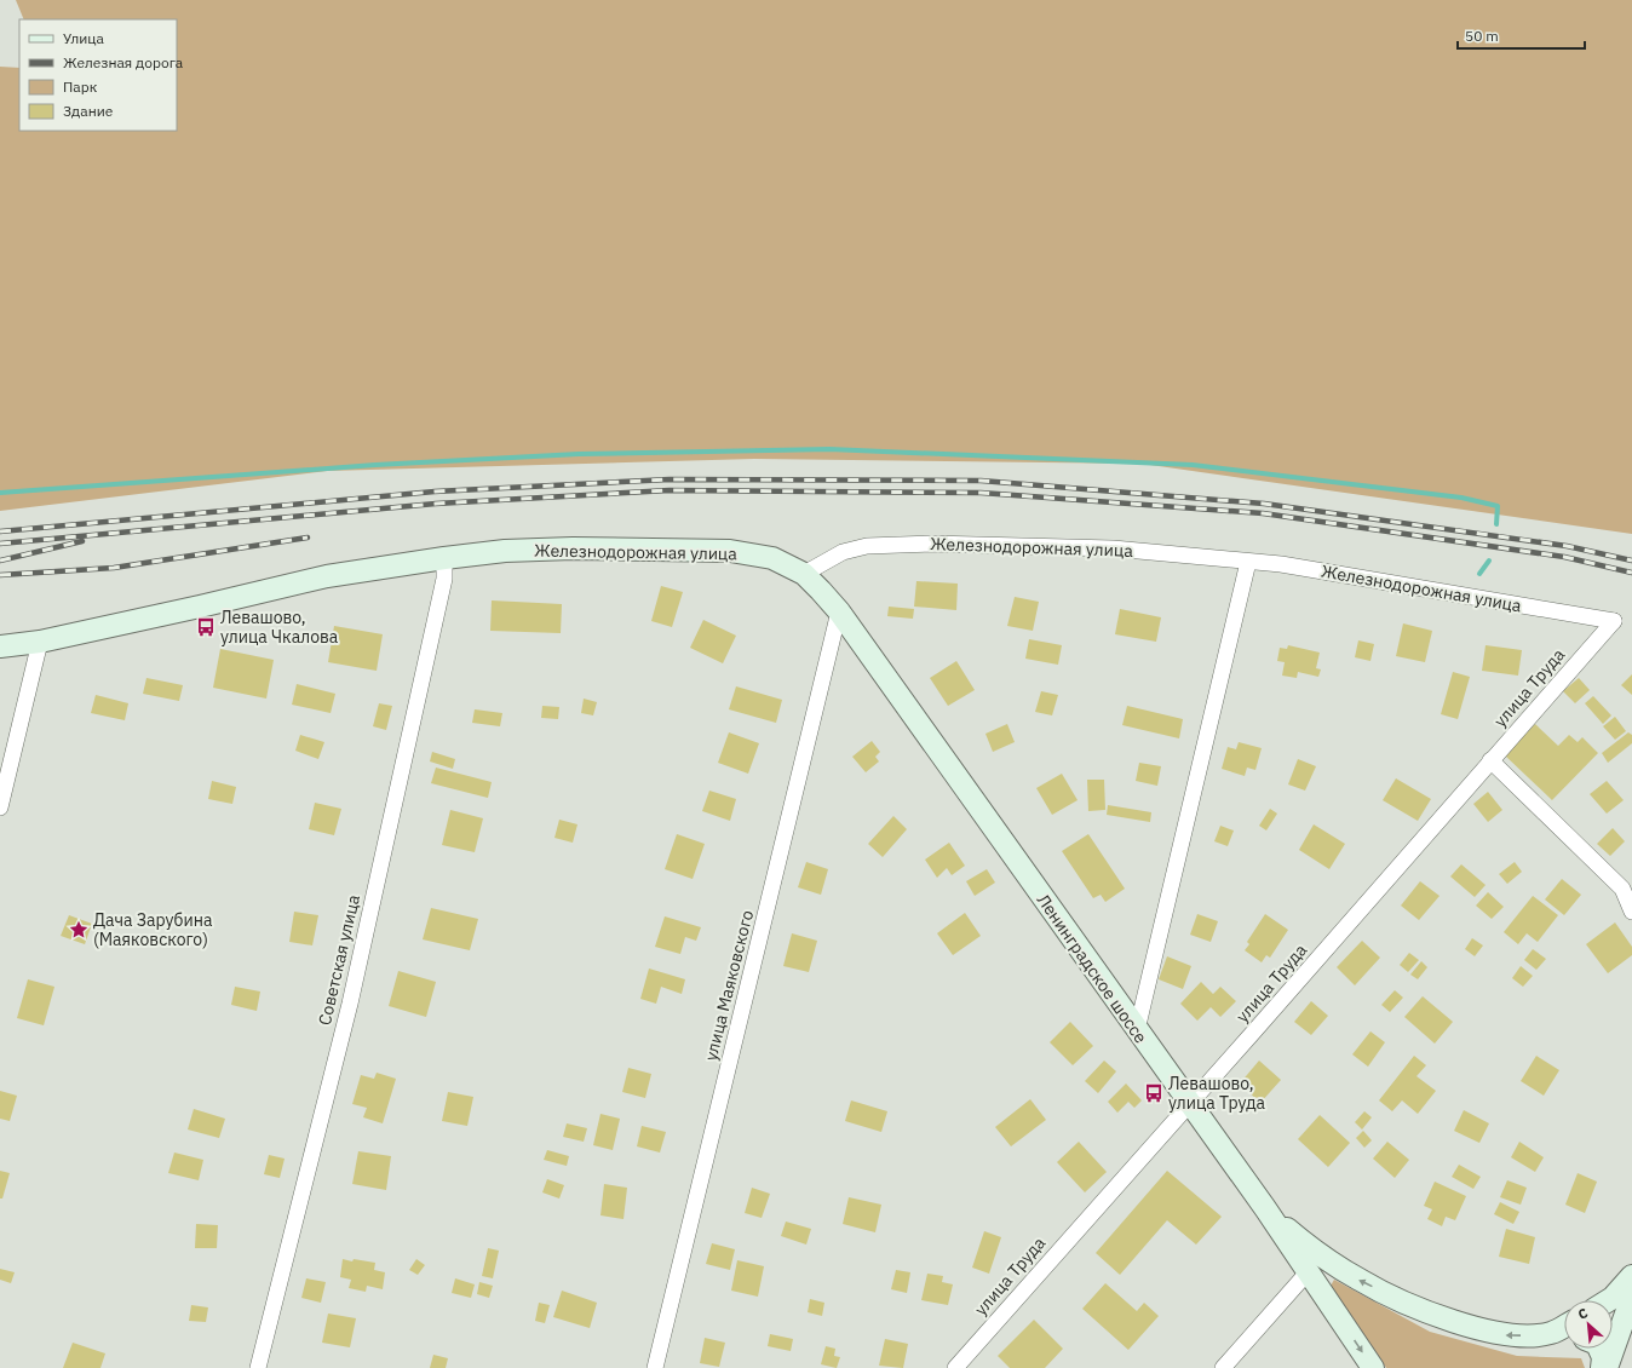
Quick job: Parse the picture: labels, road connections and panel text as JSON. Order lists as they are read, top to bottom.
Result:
{
  "streets": {
    "street": [
      "Железнодорожная улица",
      "улица Труда",
      "Советская улица",
      "Ленинградское шоссе",
      "улица Маяковского"
    ]
  },
  "crossings": [
    ["Железнодорожная улица", "улица Труда"],
    ["Железнодорожная улица", "Советская улица"],
    ["Железнодорожная улица", "Ленинградское шоссе"],
    ["улица Труда", "Ленинградское шоссе"],
    ["Ленинградское шоссе", "улица Маяковского"]
  ],
  "places": {
    "bus stop": ["Левашово, улица Чкалова", "Левашово, улица Труда"],
    "place": ["Дача Зарубина (Маяковского)"]
  },
  "legend": [
    "Улица",
    "Железная дорога",
    "Парк",
    "Здание"
  ],
  "scale_bar": "50 m",
  "north": "top left"
}
